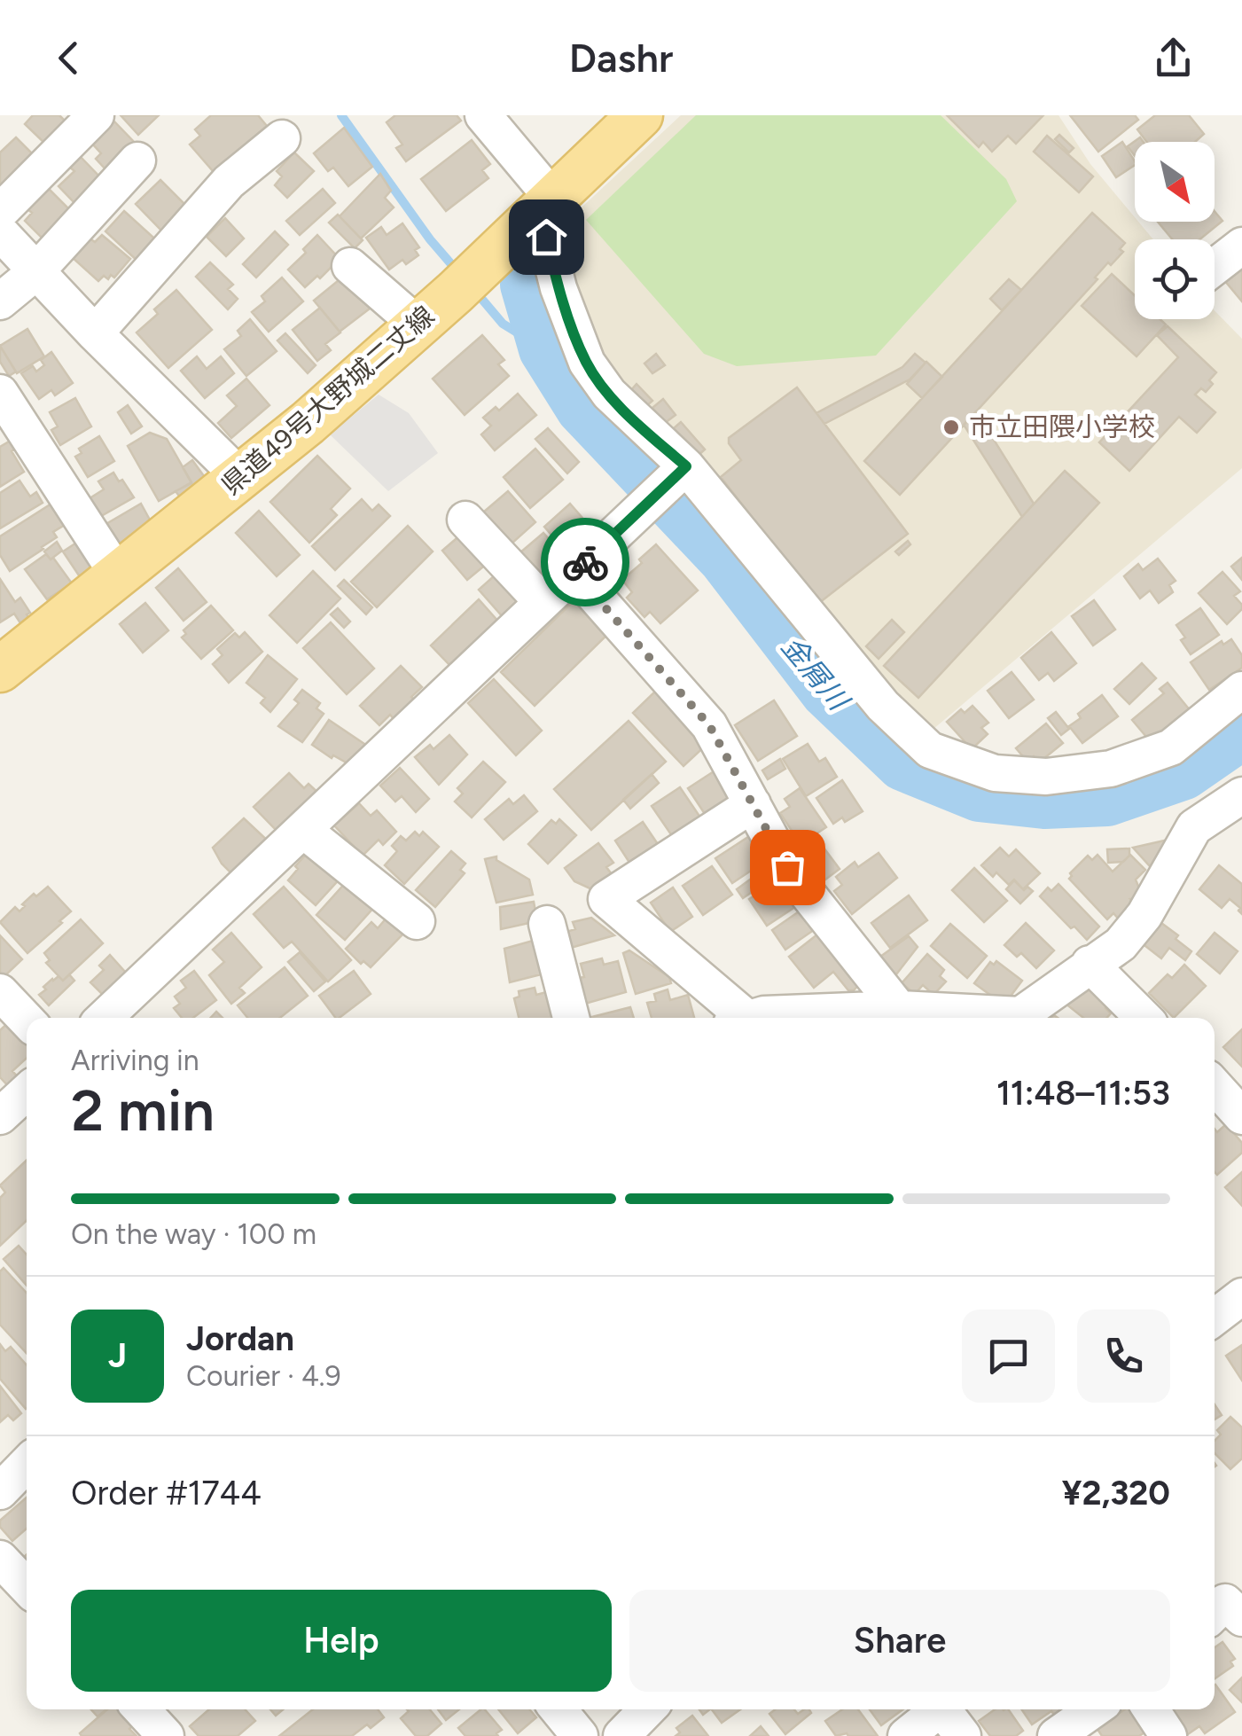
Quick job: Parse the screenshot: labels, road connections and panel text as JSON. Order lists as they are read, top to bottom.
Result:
{
  "streets": {
    "main road": ["県道49号大野城二丈線"]
  },
  "water": ["金屑川"],
  "places": ["市立田隈小学校"],
  "north": "bottom right",
  "page": {
    "header": "Dashr",
    "heading": ["2 min", "Arriving in", "11:48–11:53"],
    "panel": [
      "Jordan",
      "Courier · 4.9",
      "Order #1744",
      "¥2,320"
    ],
    "bar": "On the way · 100 m",
    "round": "J",
    "buttons": ["Help", "Share"]
  }
}
